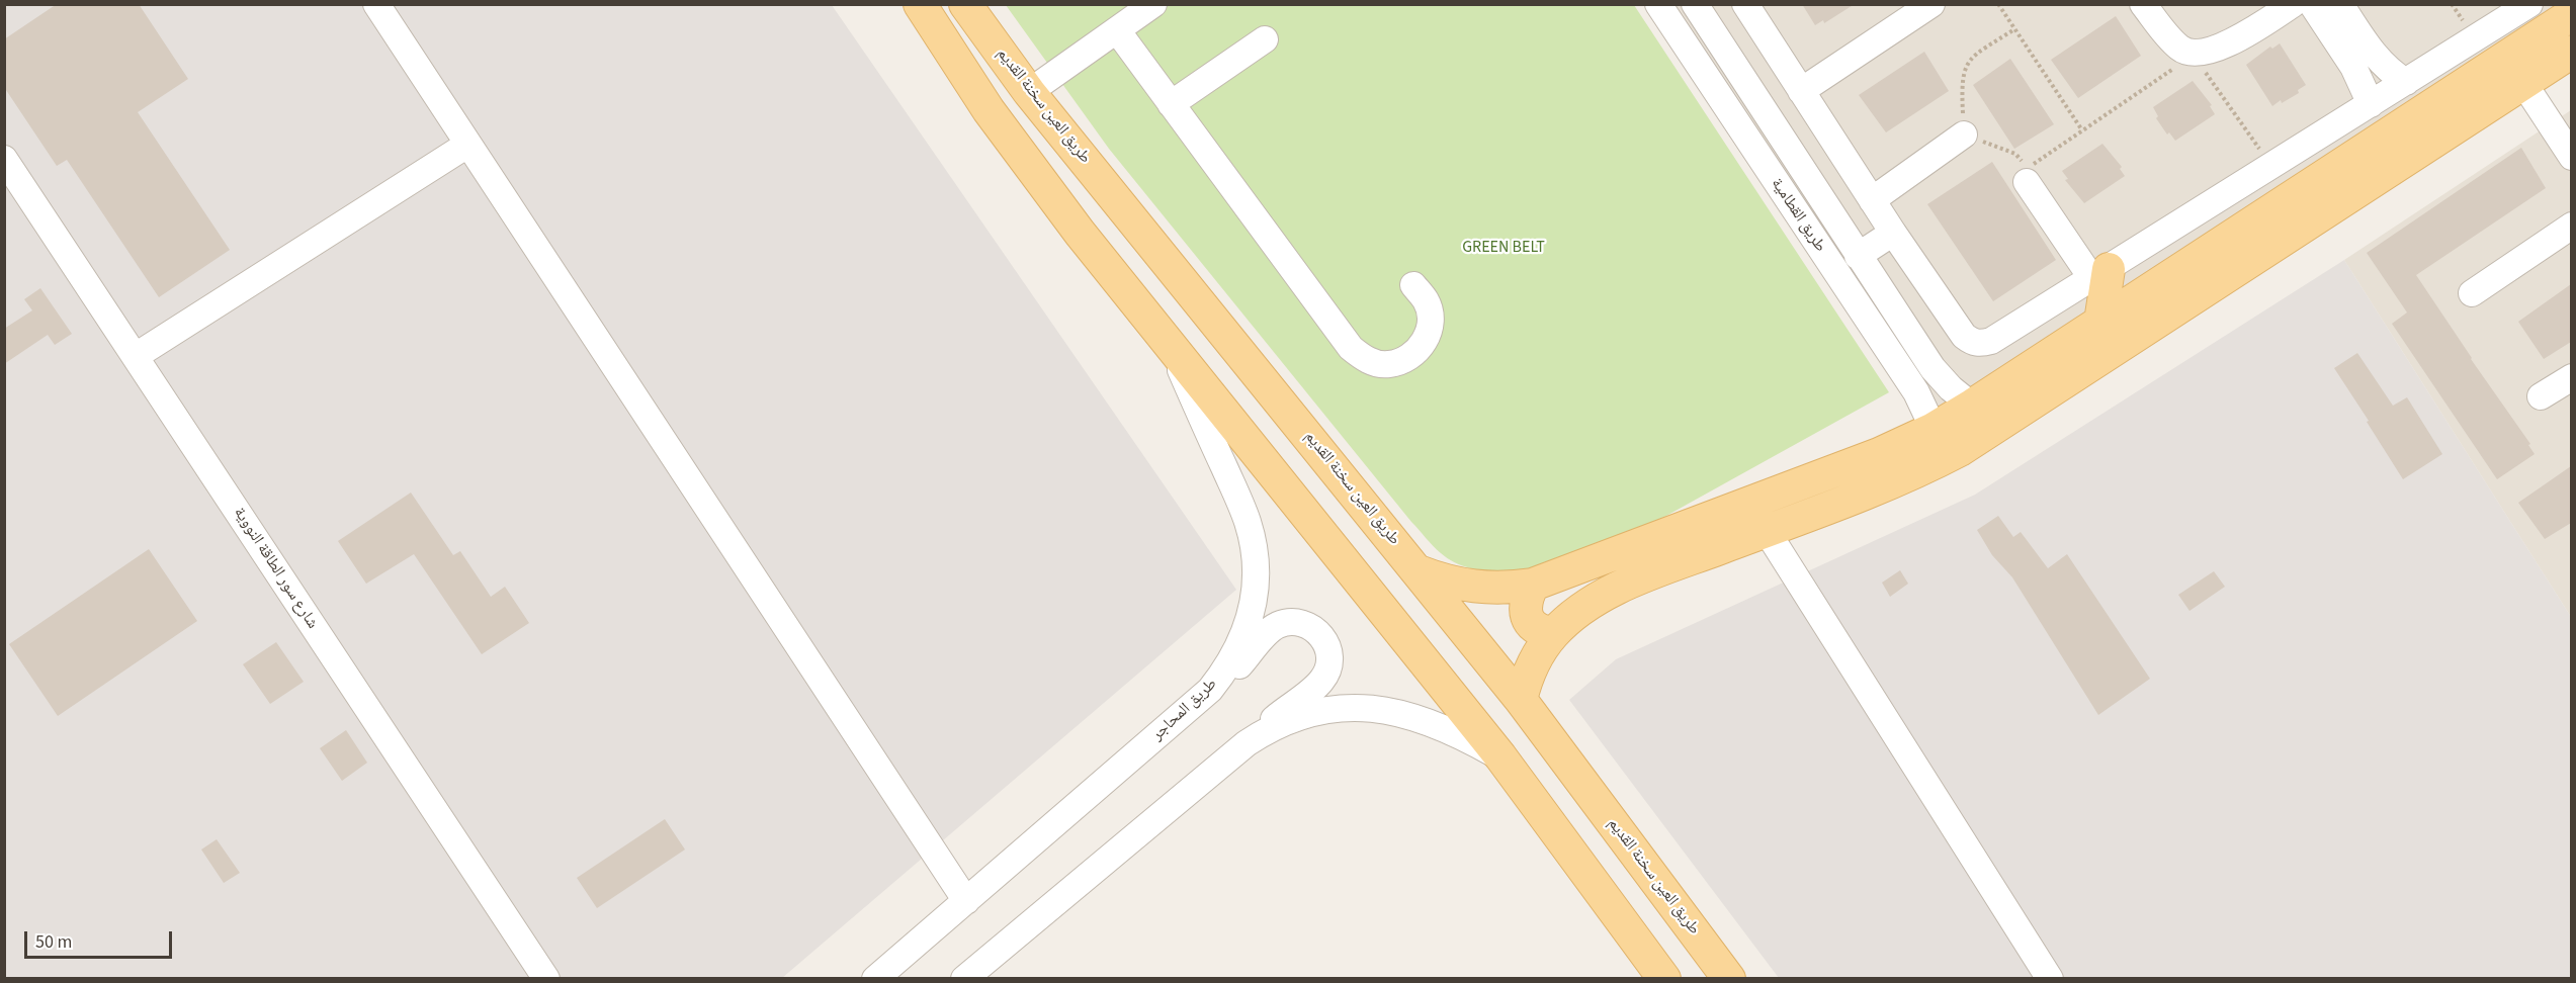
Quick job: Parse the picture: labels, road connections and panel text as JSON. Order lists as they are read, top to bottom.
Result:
{
  "streets": {
    "main road": ["طريق العين سخنة القديم"],
    "street": ["طريق القطامية", "شارع سور الطاقة النووية", "طريق المحاجر"]
  },
  "parks": ["GREEN BELT"],
  "scale_bar": "50 m"
}
